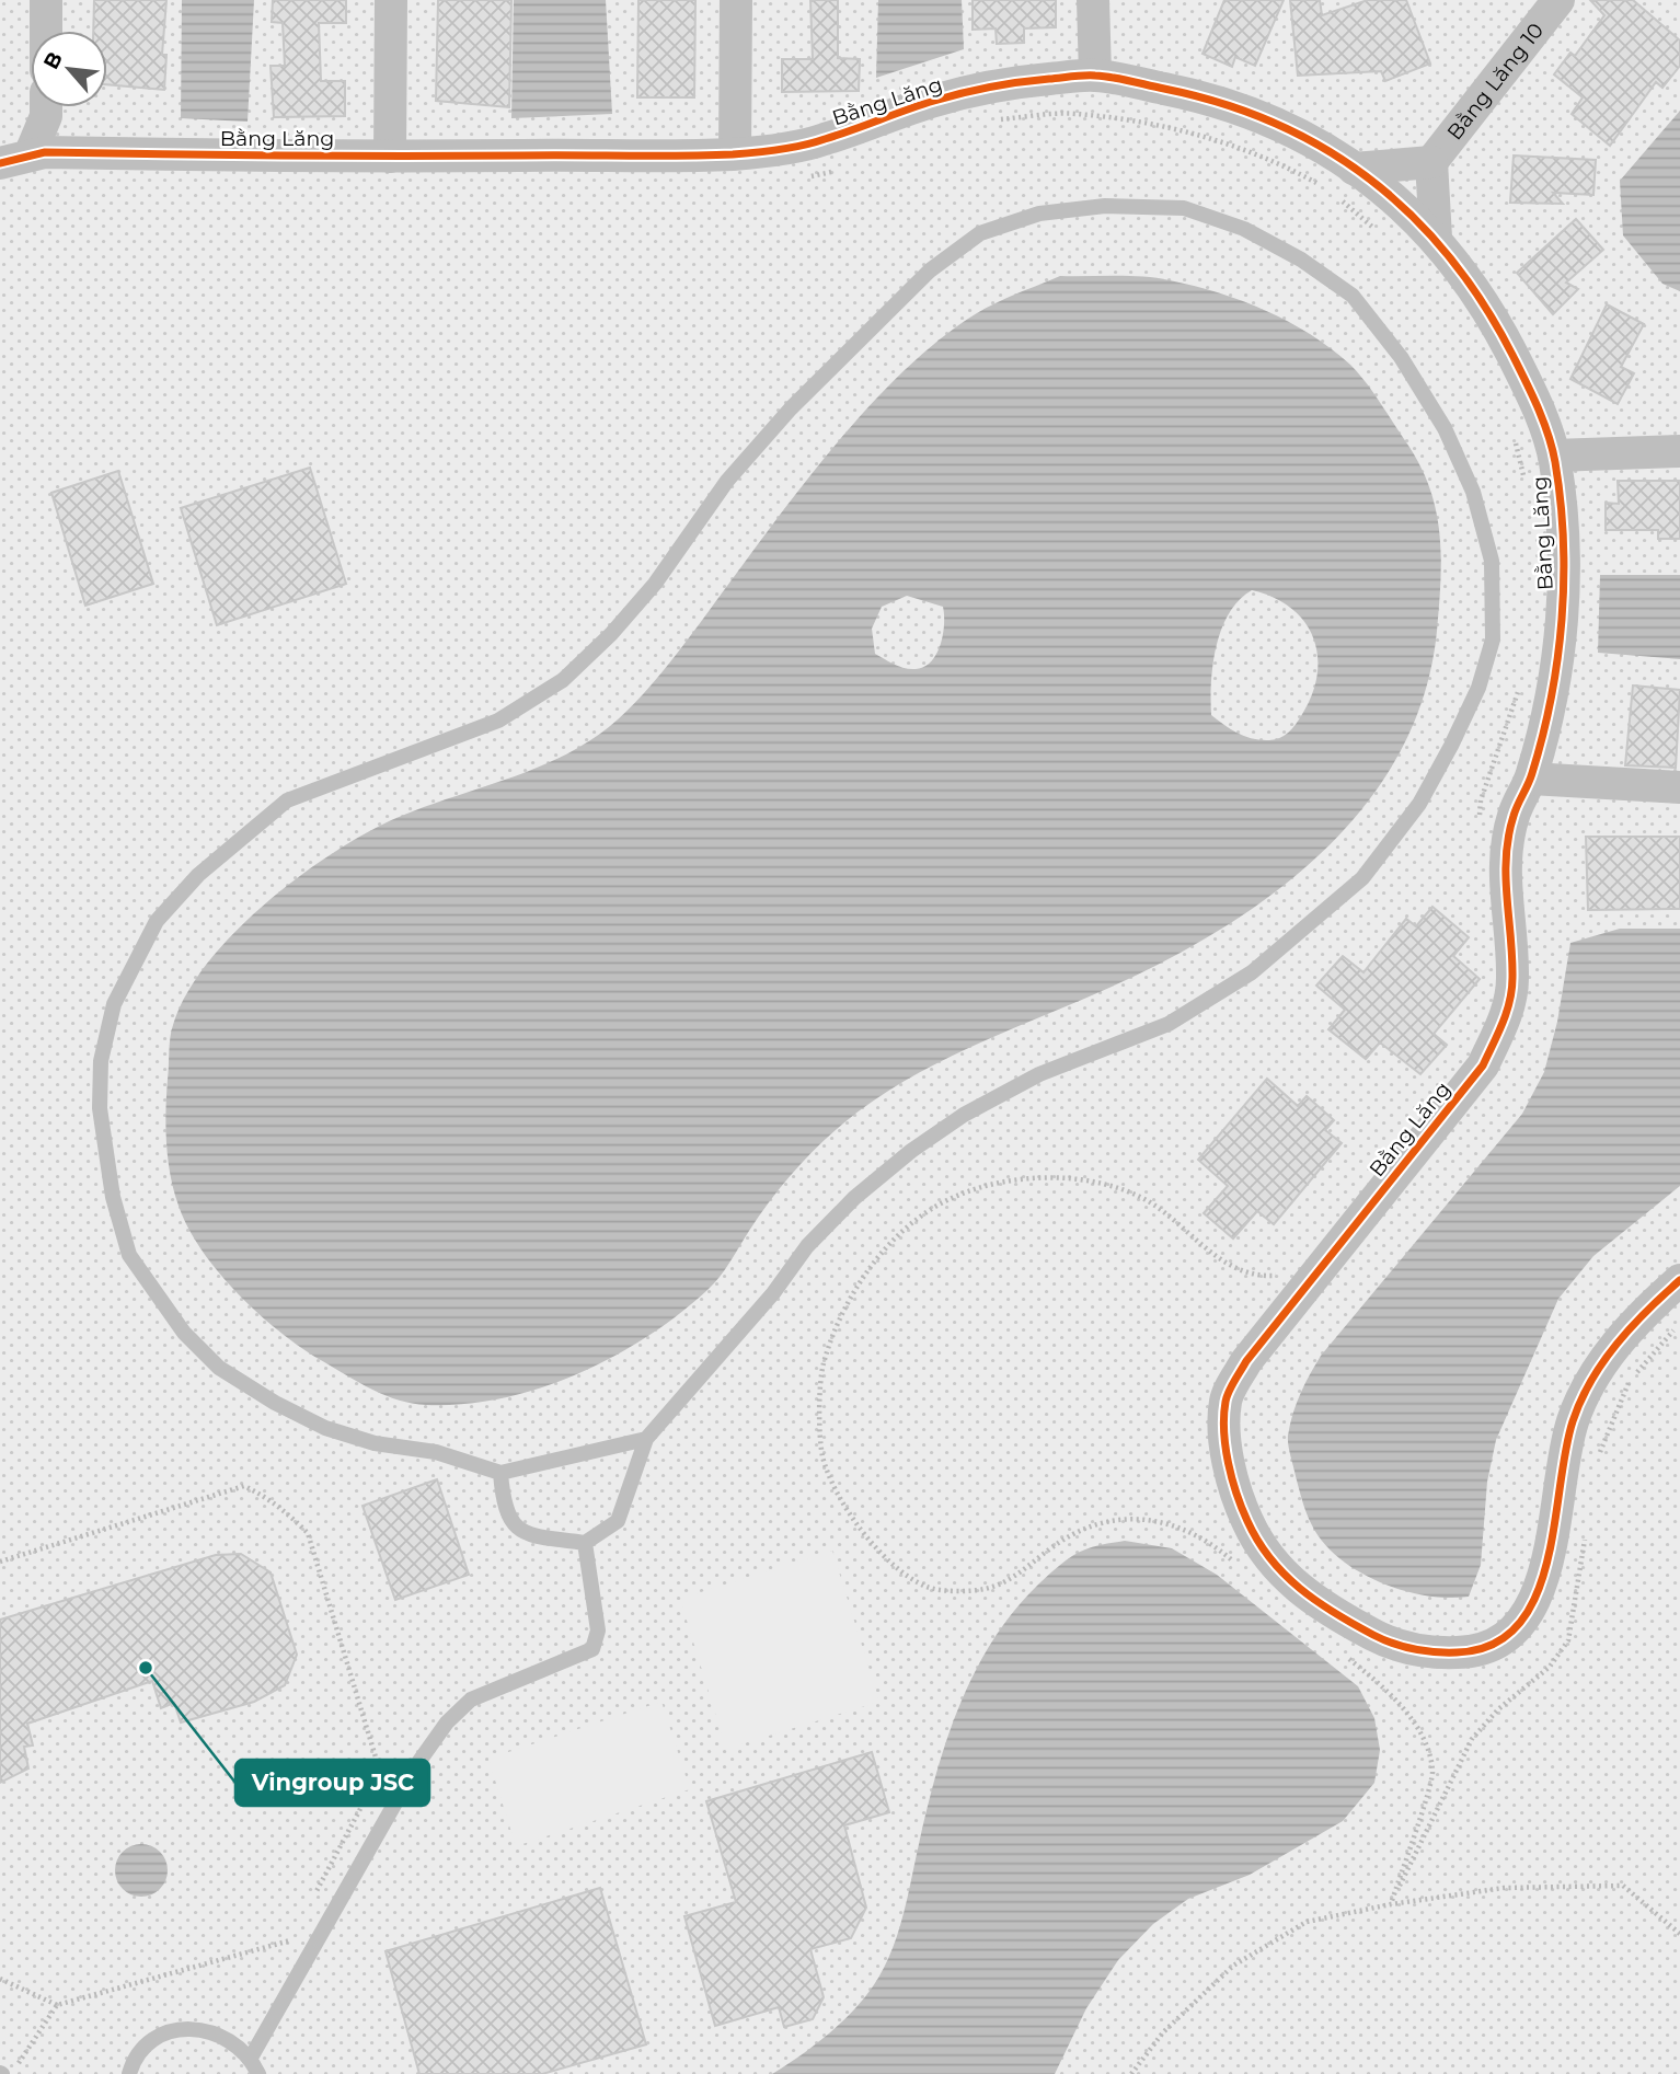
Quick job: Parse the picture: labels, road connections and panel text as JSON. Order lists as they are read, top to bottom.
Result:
{
  "streets": {
    "street": ["Bằng Lăng 10", "Bằng Lăng"]
  },
  "places": ["Vingroup JSC"],
  "north": "top left"
}
